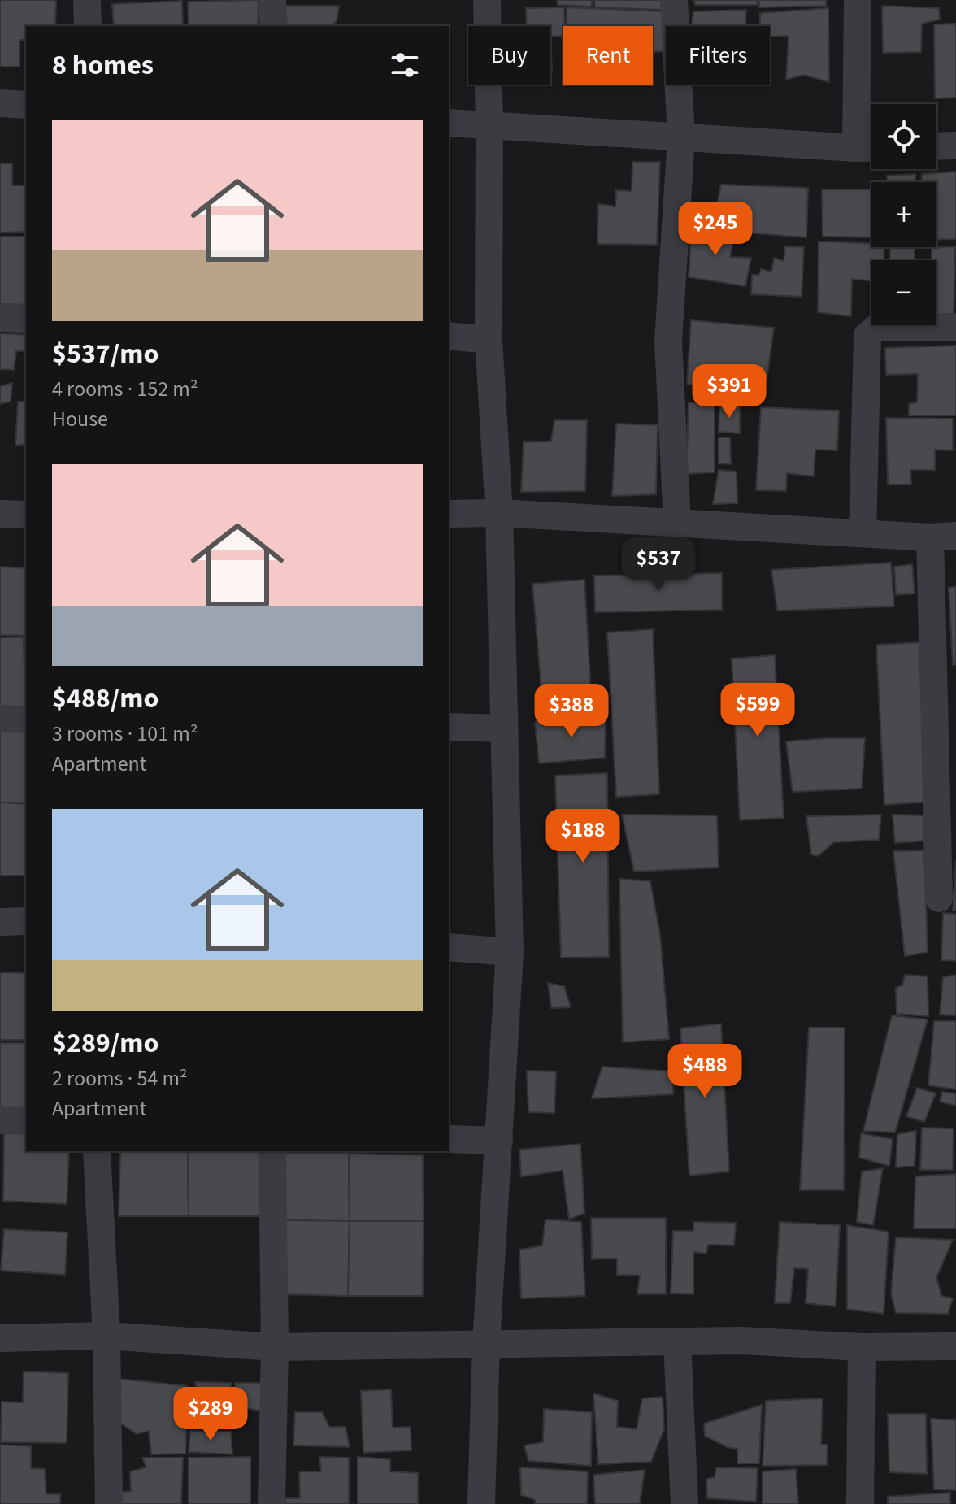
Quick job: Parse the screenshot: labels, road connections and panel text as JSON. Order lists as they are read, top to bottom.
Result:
{
  "page": {
    "chip": ["Buy", "Rent", "Filters"],
    "heading": "8 homes",
    "map_buttons": ["+", "−"],
    "list": [
      {
        "name": "$537/mo",
        "note": "4 rooms · 152 m² · House"
      },
      {
        "name": "$488/mo",
        "note": "3 rooms · 101 m² · Apartment"
      },
      {
        "name": "$289/mo",
        "note": "2 rooms · 54 m² · Apartment"
      }
    ],
    "price": [
      "$245",
      "$391",
      "$537",
      "$599",
      "$388",
      "$188",
      "$488",
      "$289"
    ]
  }
}
